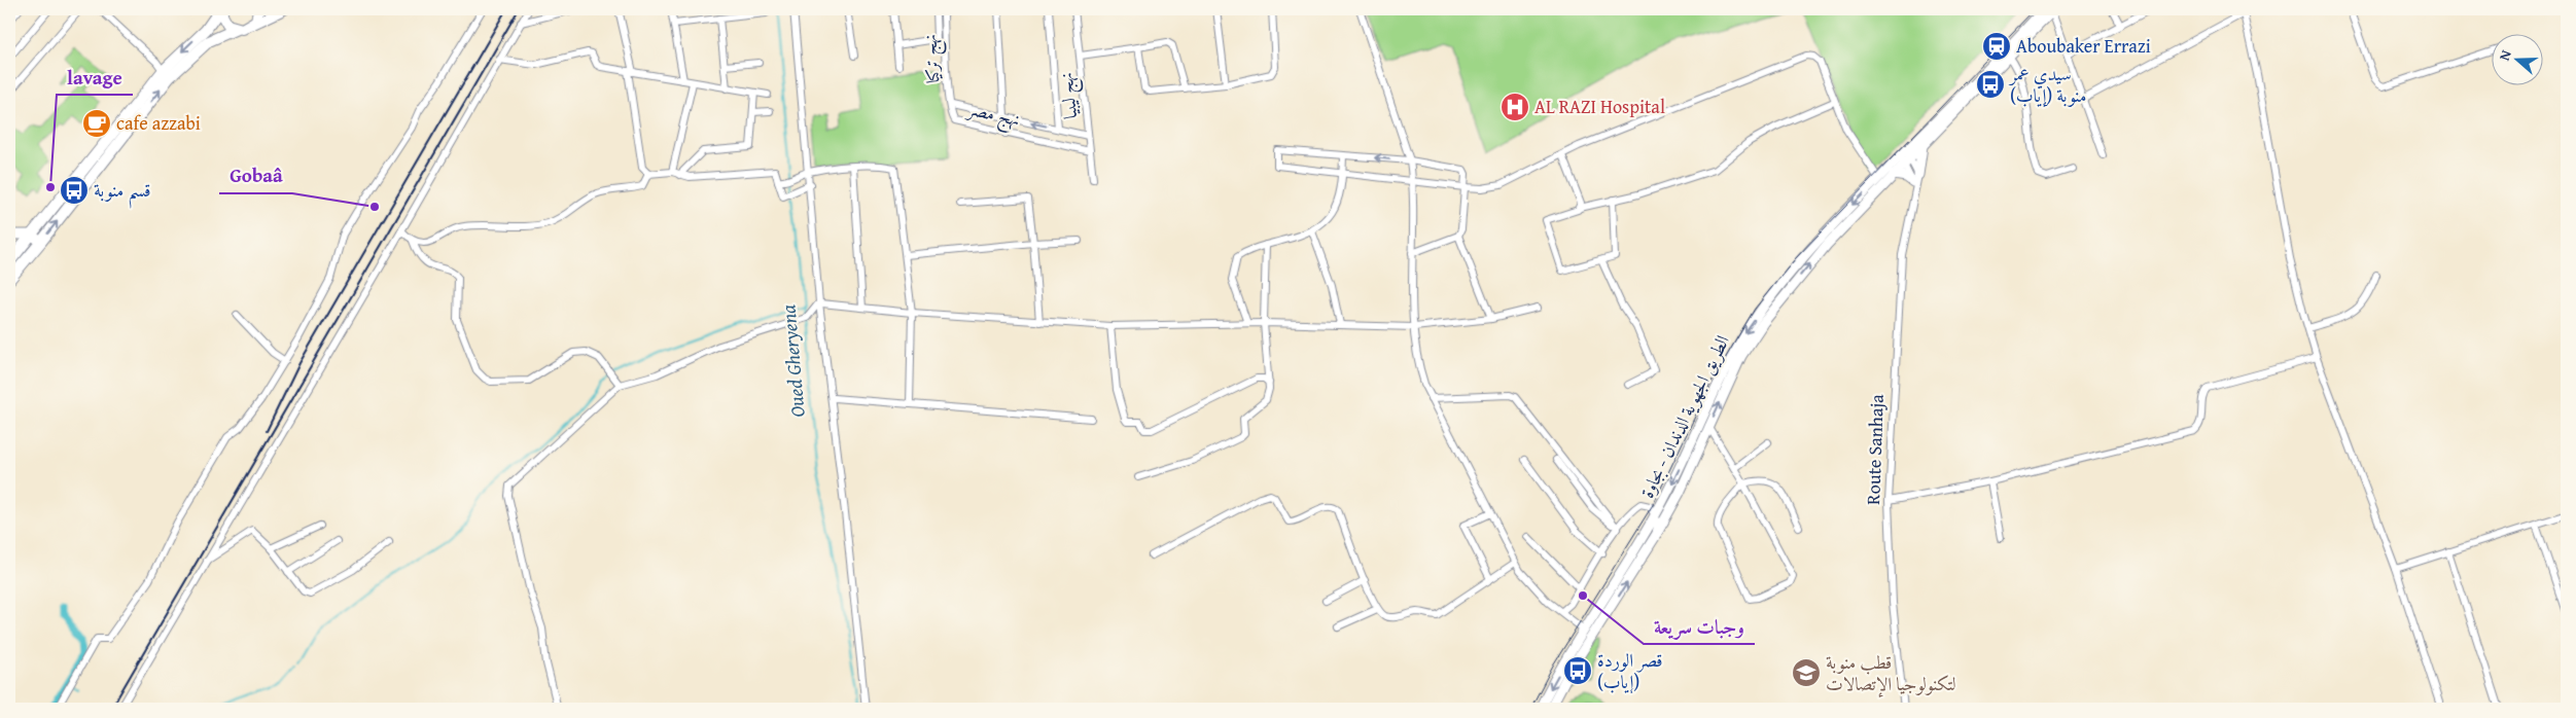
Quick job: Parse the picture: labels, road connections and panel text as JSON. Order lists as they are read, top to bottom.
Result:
{
  "streets": {
    "main road": ["الطريق الجهوية الدندان - بجاوة"],
    "street": [
      "نهج تركيا",
      "نهج ليبيا",
      "نهج مصر",
      "Route Sanhaja"
    ]
  },
  "crossings": [
    ["نهج تركيا", "نهج مصر"],
    ["نهج ليبيا", "نهج مصر"]
  ],
  "water": ["Oued Gheryena"],
  "places": {
    "station": ["Aboubaker Errazi"],
    "bus stop": ["سيدي عمر منوبة (إياب)", "قسم منوبة", "قصر الوردة (إياب)"],
    "hospital": ["AL RAZI Hospital"],
    "cafe": ["cafe azzabi"],
    "other": ["lavage", "Gobaâ", "وجبات سريعة"],
    "school or university": ["قطب منوبة لتكنولوجيا الإتصالات"]
  },
  "north": "left"
}
